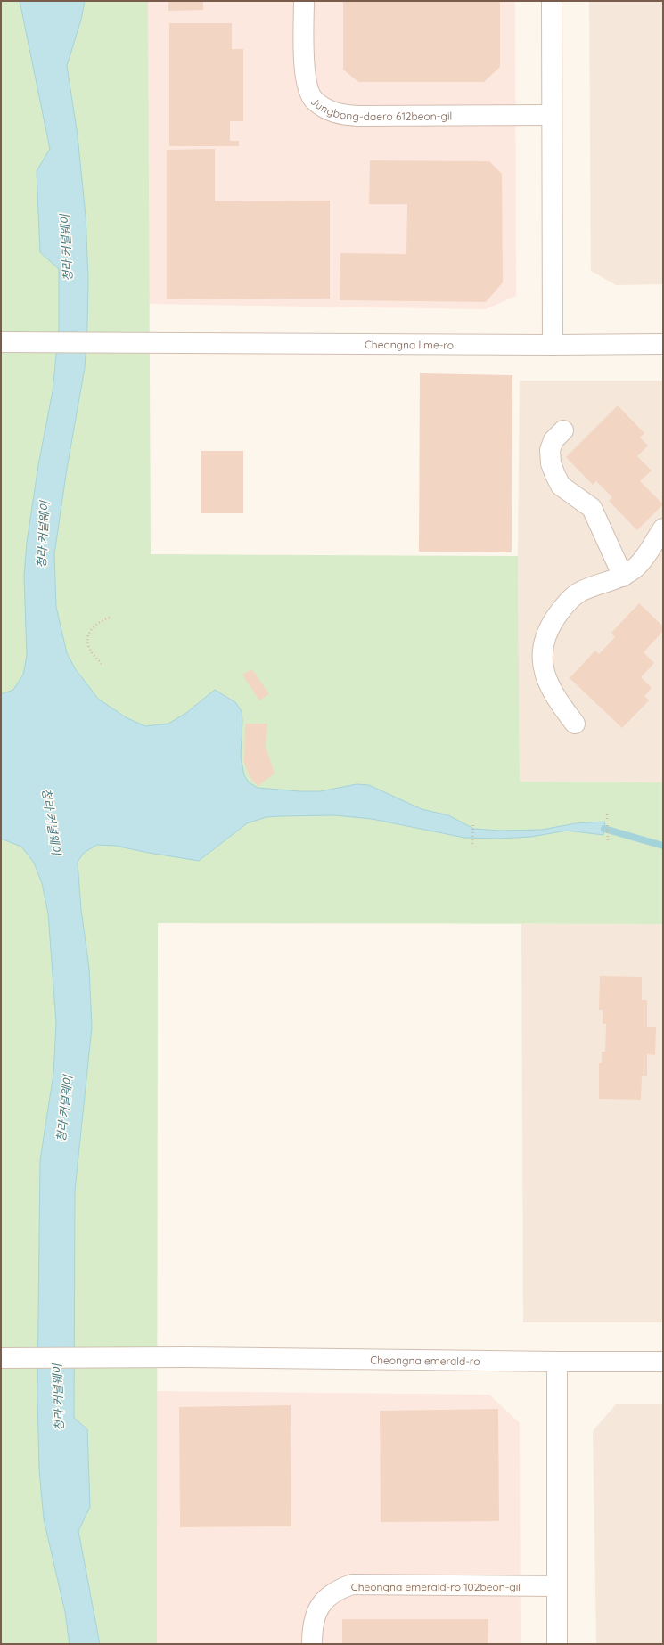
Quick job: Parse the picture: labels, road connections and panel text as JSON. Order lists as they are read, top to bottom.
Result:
{
  "streets": {
    "street": [
      "Jungbong-daero 612beon-gil",
      "Cheongna lime-ro",
      "Cheongna emerald-ro",
      "Cheongna emerald-ro 102beon-gil"
    ]
  },
  "water": ["청라 커널웨이"]
}
